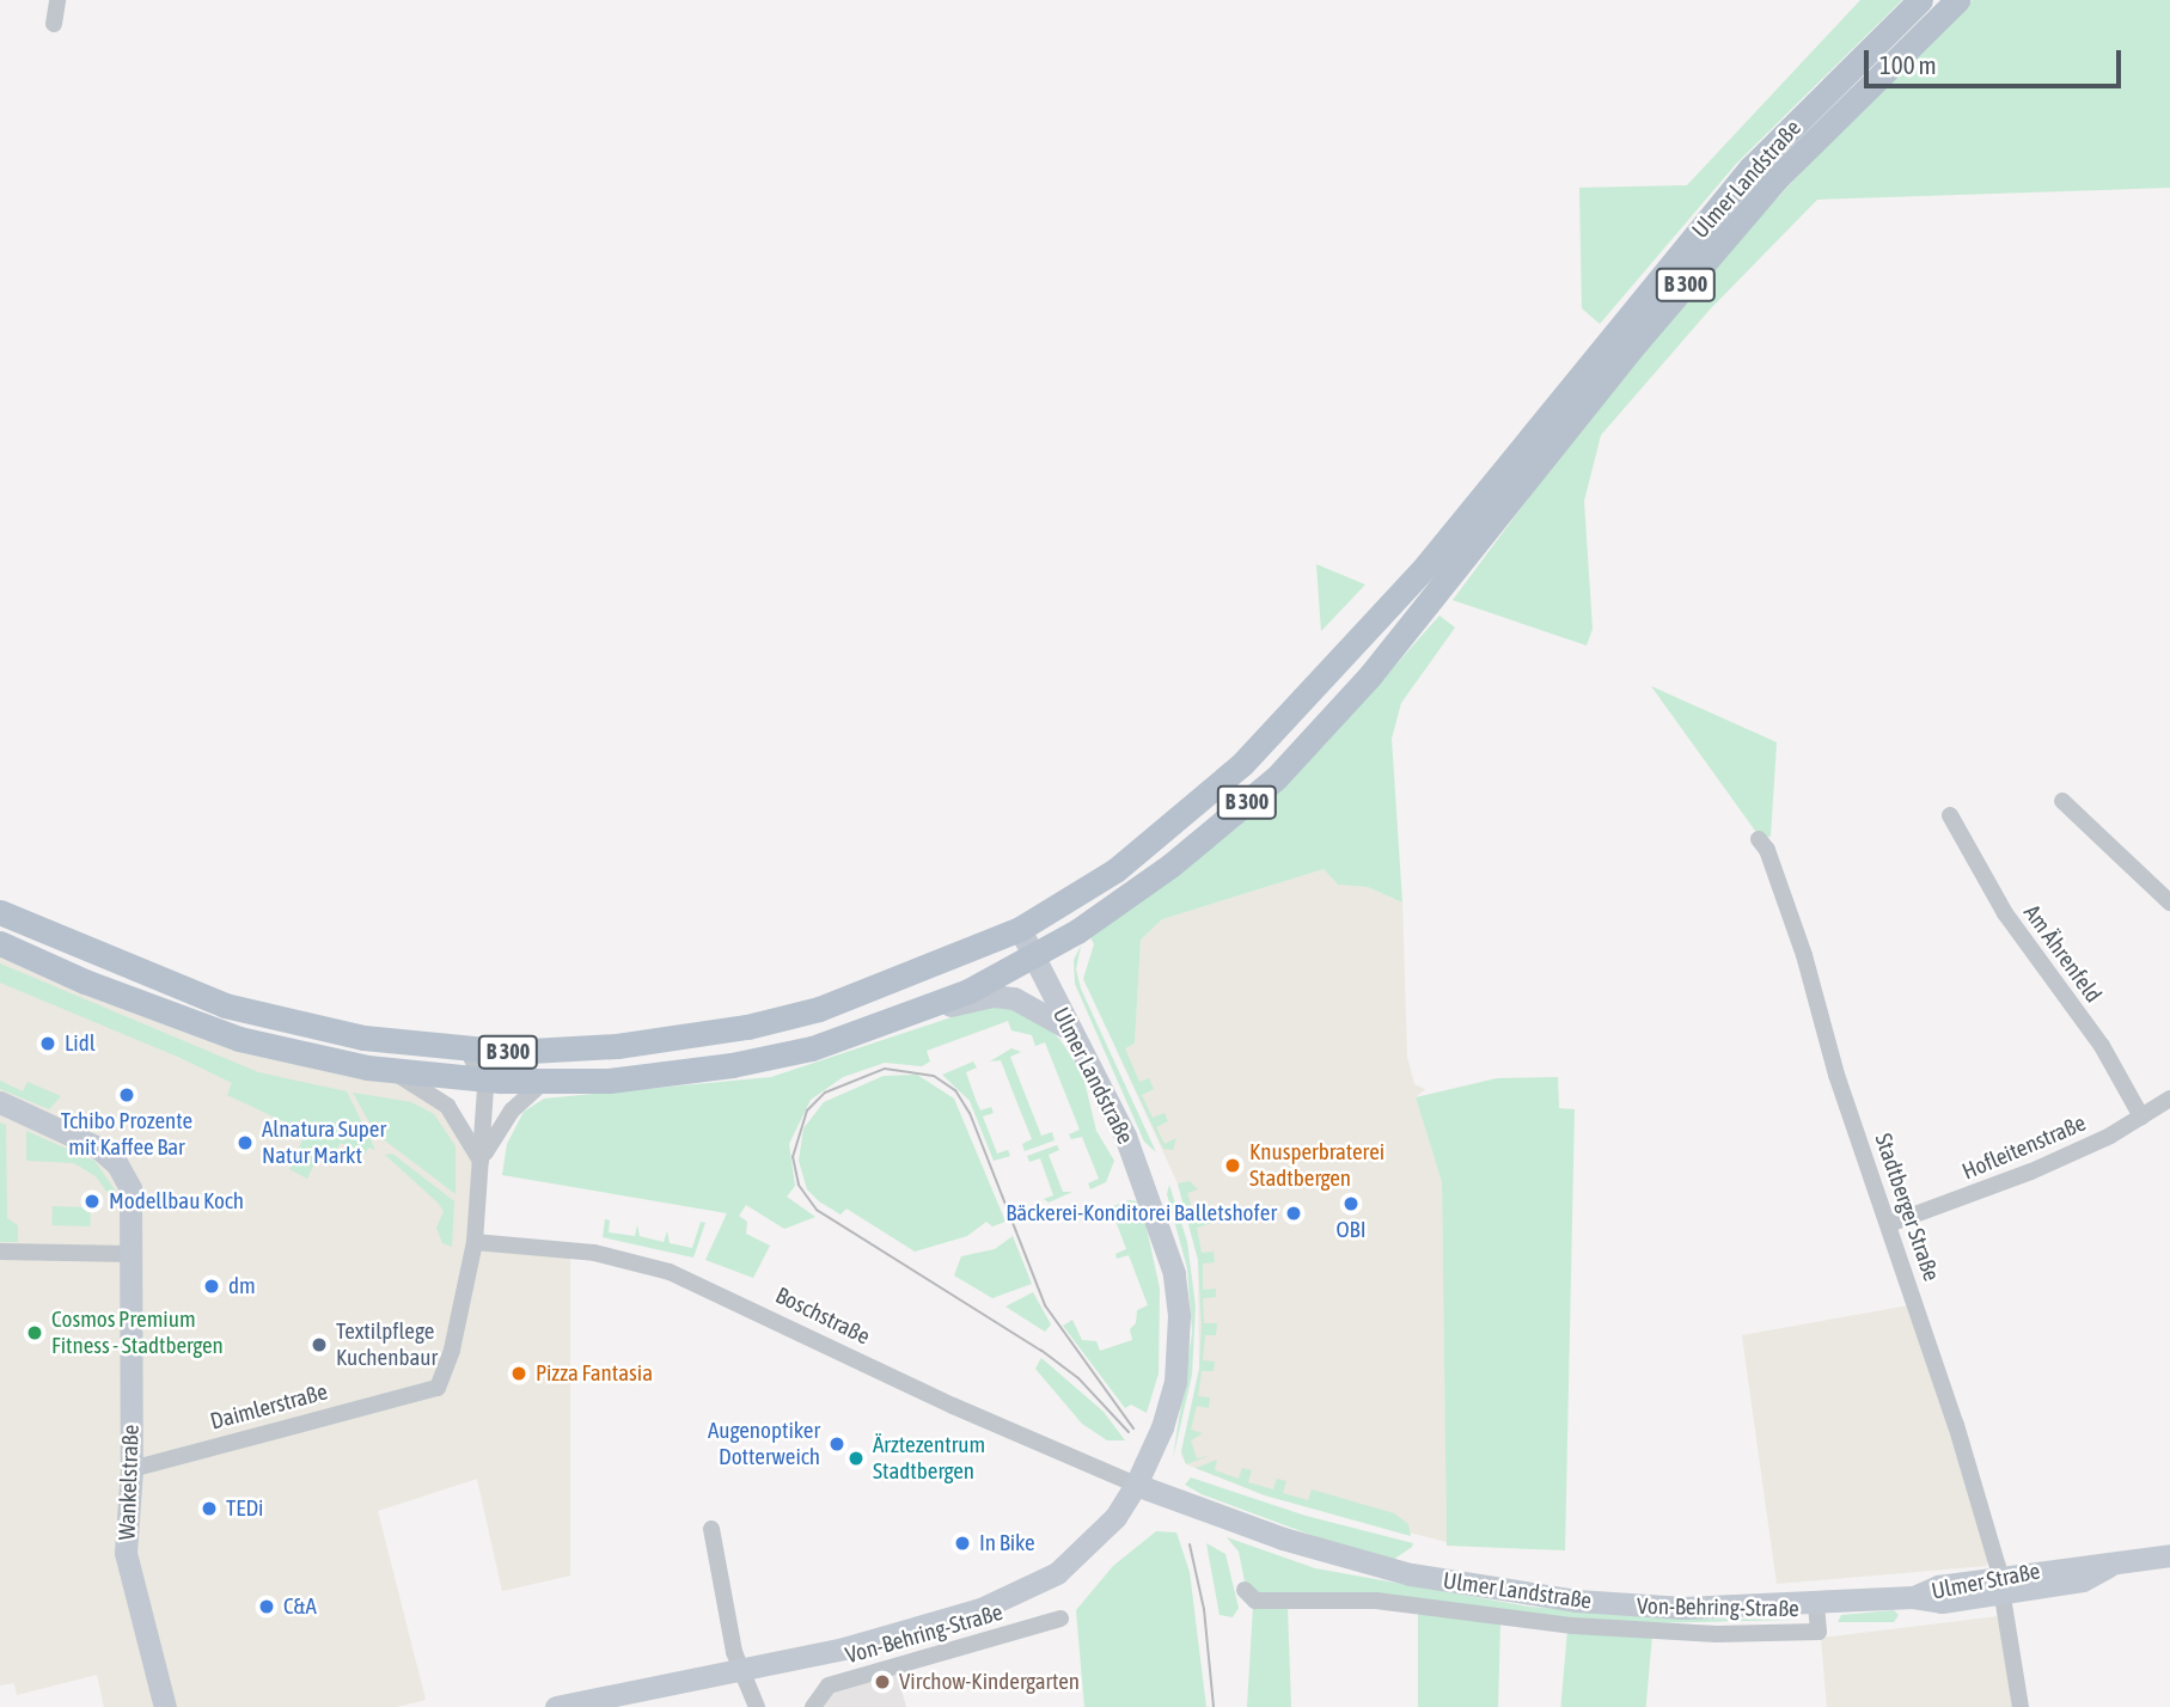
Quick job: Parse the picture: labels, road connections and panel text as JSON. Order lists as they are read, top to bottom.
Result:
{
  "streets": {
    "main road": ["Ulmer Landstraße", "B 300"],
    "street": [
      "Am Ährenfeld",
      "Hofleitenstraße",
      "Stadtberger Straße",
      "Boschstraße",
      "Daimlerstraße",
      "Wankelstraße",
      "Ulmer Straße",
      "Von-Behring-Straße"
    ]
  },
  "crossings": [
    ["Ulmer Landstraße", "B 300"],
    ["Ulmer Landstraße", "Boschstraße"],
    ["Ulmer Landstraße", "Ulmer Straße"],
    ["Ulmer Landstraße", "Von-Behring-Straße"],
    ["B 300", "Daimlerstraße"],
    ["Am Ährenfeld", "Hofleitenstraße"],
    ["Hofleitenstraße", "Stadtberger Straße"],
    ["Stadtberger Straße", "Ulmer Straße"],
    ["Boschstraße", "Daimlerstraße"],
    ["Daimlerstraße", "Wankelstraße"]
  ],
  "places": [
    "Lidl",
    "Tchibo Prozente mit Kaffee Bar",
    "Alnatura Super Natur Markt",
    "Knusperbraterei Stadtbergen",
    "Modellbau Koch",
    "OBI",
    "Bäckerei-Konditorei Balletshofer",
    "dm",
    "Cosmos Premium Fitness - Stadtbergen",
    "Textilpflege Kuchenbaur",
    "Pizza Fantasia",
    "Augenoptiker Dotterweich",
    "Ärztezentrum Stadtbergen",
    "TEDi",
    "In Bike",
    "C&A",
    "Virchow-Kindergarten"
  ],
  "scale_bar": "100 m"
}
